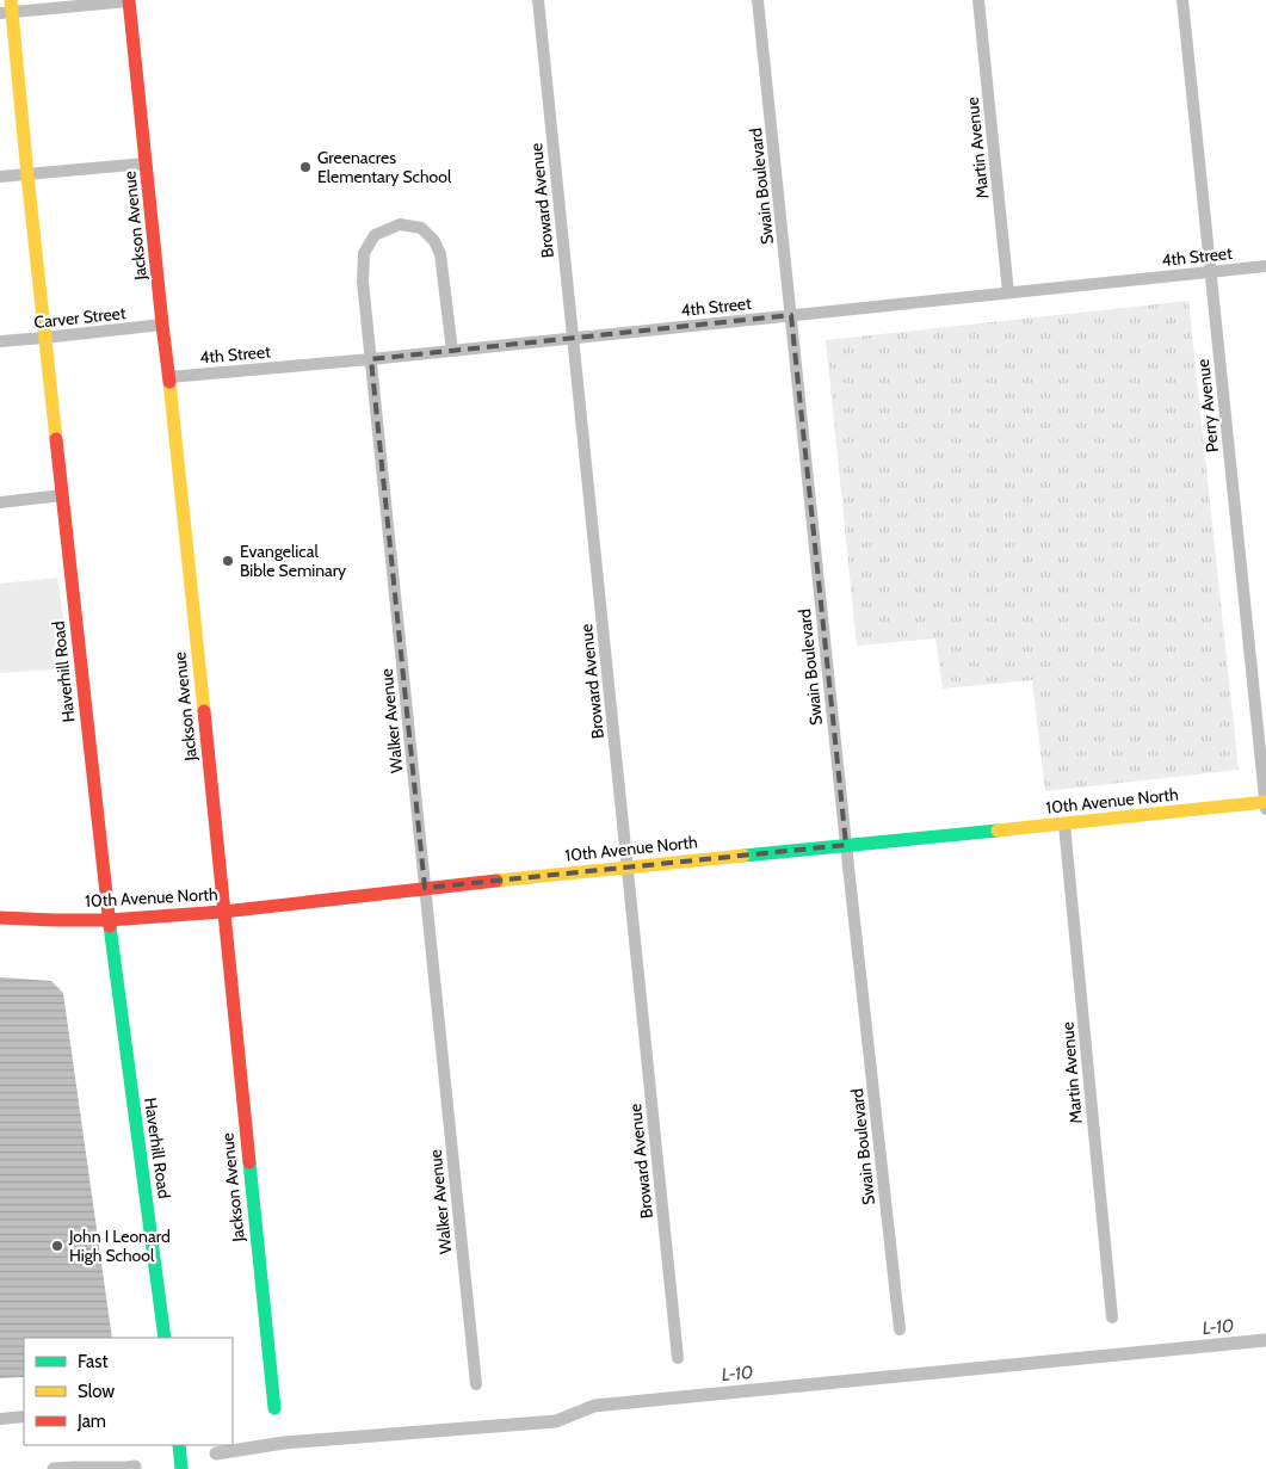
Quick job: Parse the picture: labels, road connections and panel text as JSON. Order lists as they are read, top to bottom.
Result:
{
  "streets": {
    "street": [
      "Martin Avenue",
      "Swain Boulevard",
      "Broward Avenue",
      "Jackson Avenue",
      "4th Street",
      "Carver Street",
      "Perry Avenue",
      "Haverhill Road",
      "Walker Avenue",
      "10th Avenue North"
    ]
  },
  "crossings": [
    ["Martin Avenue", "4th Street"],
    ["Martin Avenue", "10th Avenue North"],
    ["Swain Boulevard", "4th Street"],
    ["Swain Boulevard", "10th Avenue North"],
    ["Broward Avenue", "4th Street"],
    ["Broward Avenue", "10th Avenue North"],
    ["Jackson Avenue", "4th Street"],
    ["Jackson Avenue", "Carver Street"],
    ["Jackson Avenue", "10th Avenue North"],
    ["4th Street", "Perry Avenue"],
    ["4th Street", "Walker Avenue"],
    ["Carver Street", "Haverhill Road"],
    ["Perry Avenue", "10th Avenue North"],
    ["Haverhill Road", "10th Avenue North"],
    ["Walker Avenue", "10th Avenue North"]
  ],
  "water": ["L-10"],
  "places": ["Greenacres Elementary School", "Evangelical Bible Seminary", "John I Leonard High School"],
  "legend": ["Fast", "Slow", "Jam"]
}
